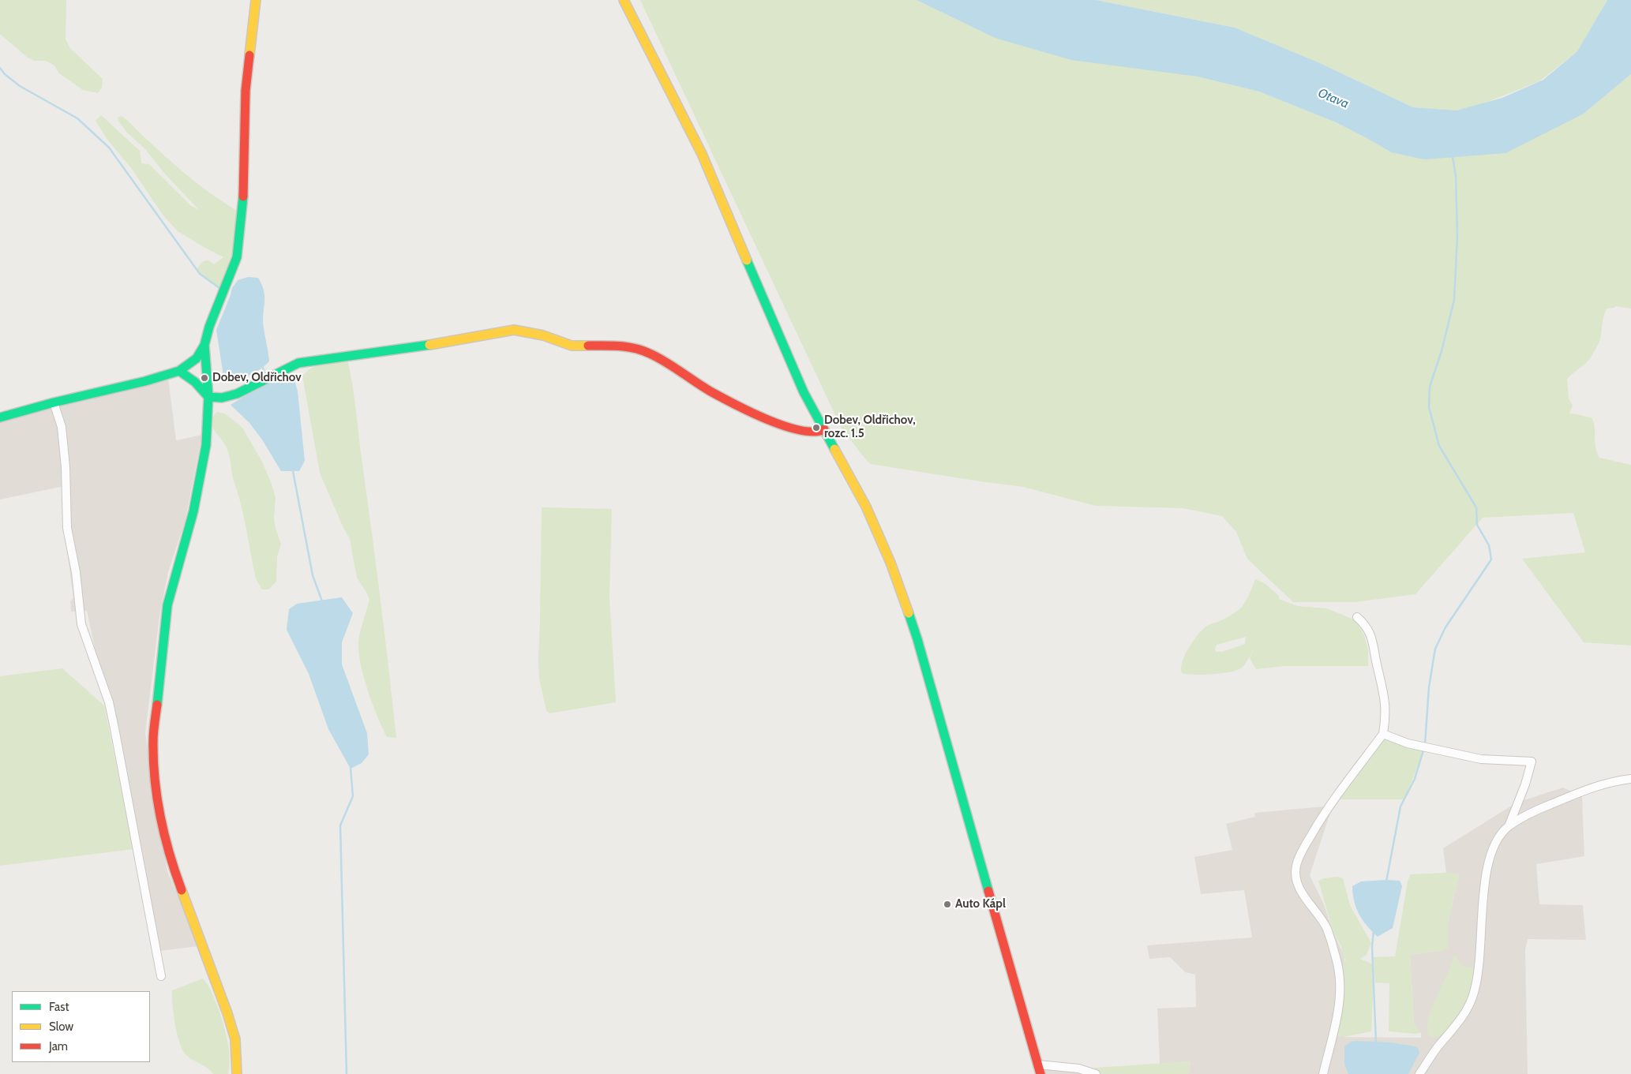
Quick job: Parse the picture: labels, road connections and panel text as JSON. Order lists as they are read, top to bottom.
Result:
{
  "water": ["Otava"],
  "places": ["Dobev, Oldřichov", "Dobev, Oldřichov, rozc. 1.5", "Auto Kápl"],
  "legend": ["Fast", "Slow", "Jam"]
}
